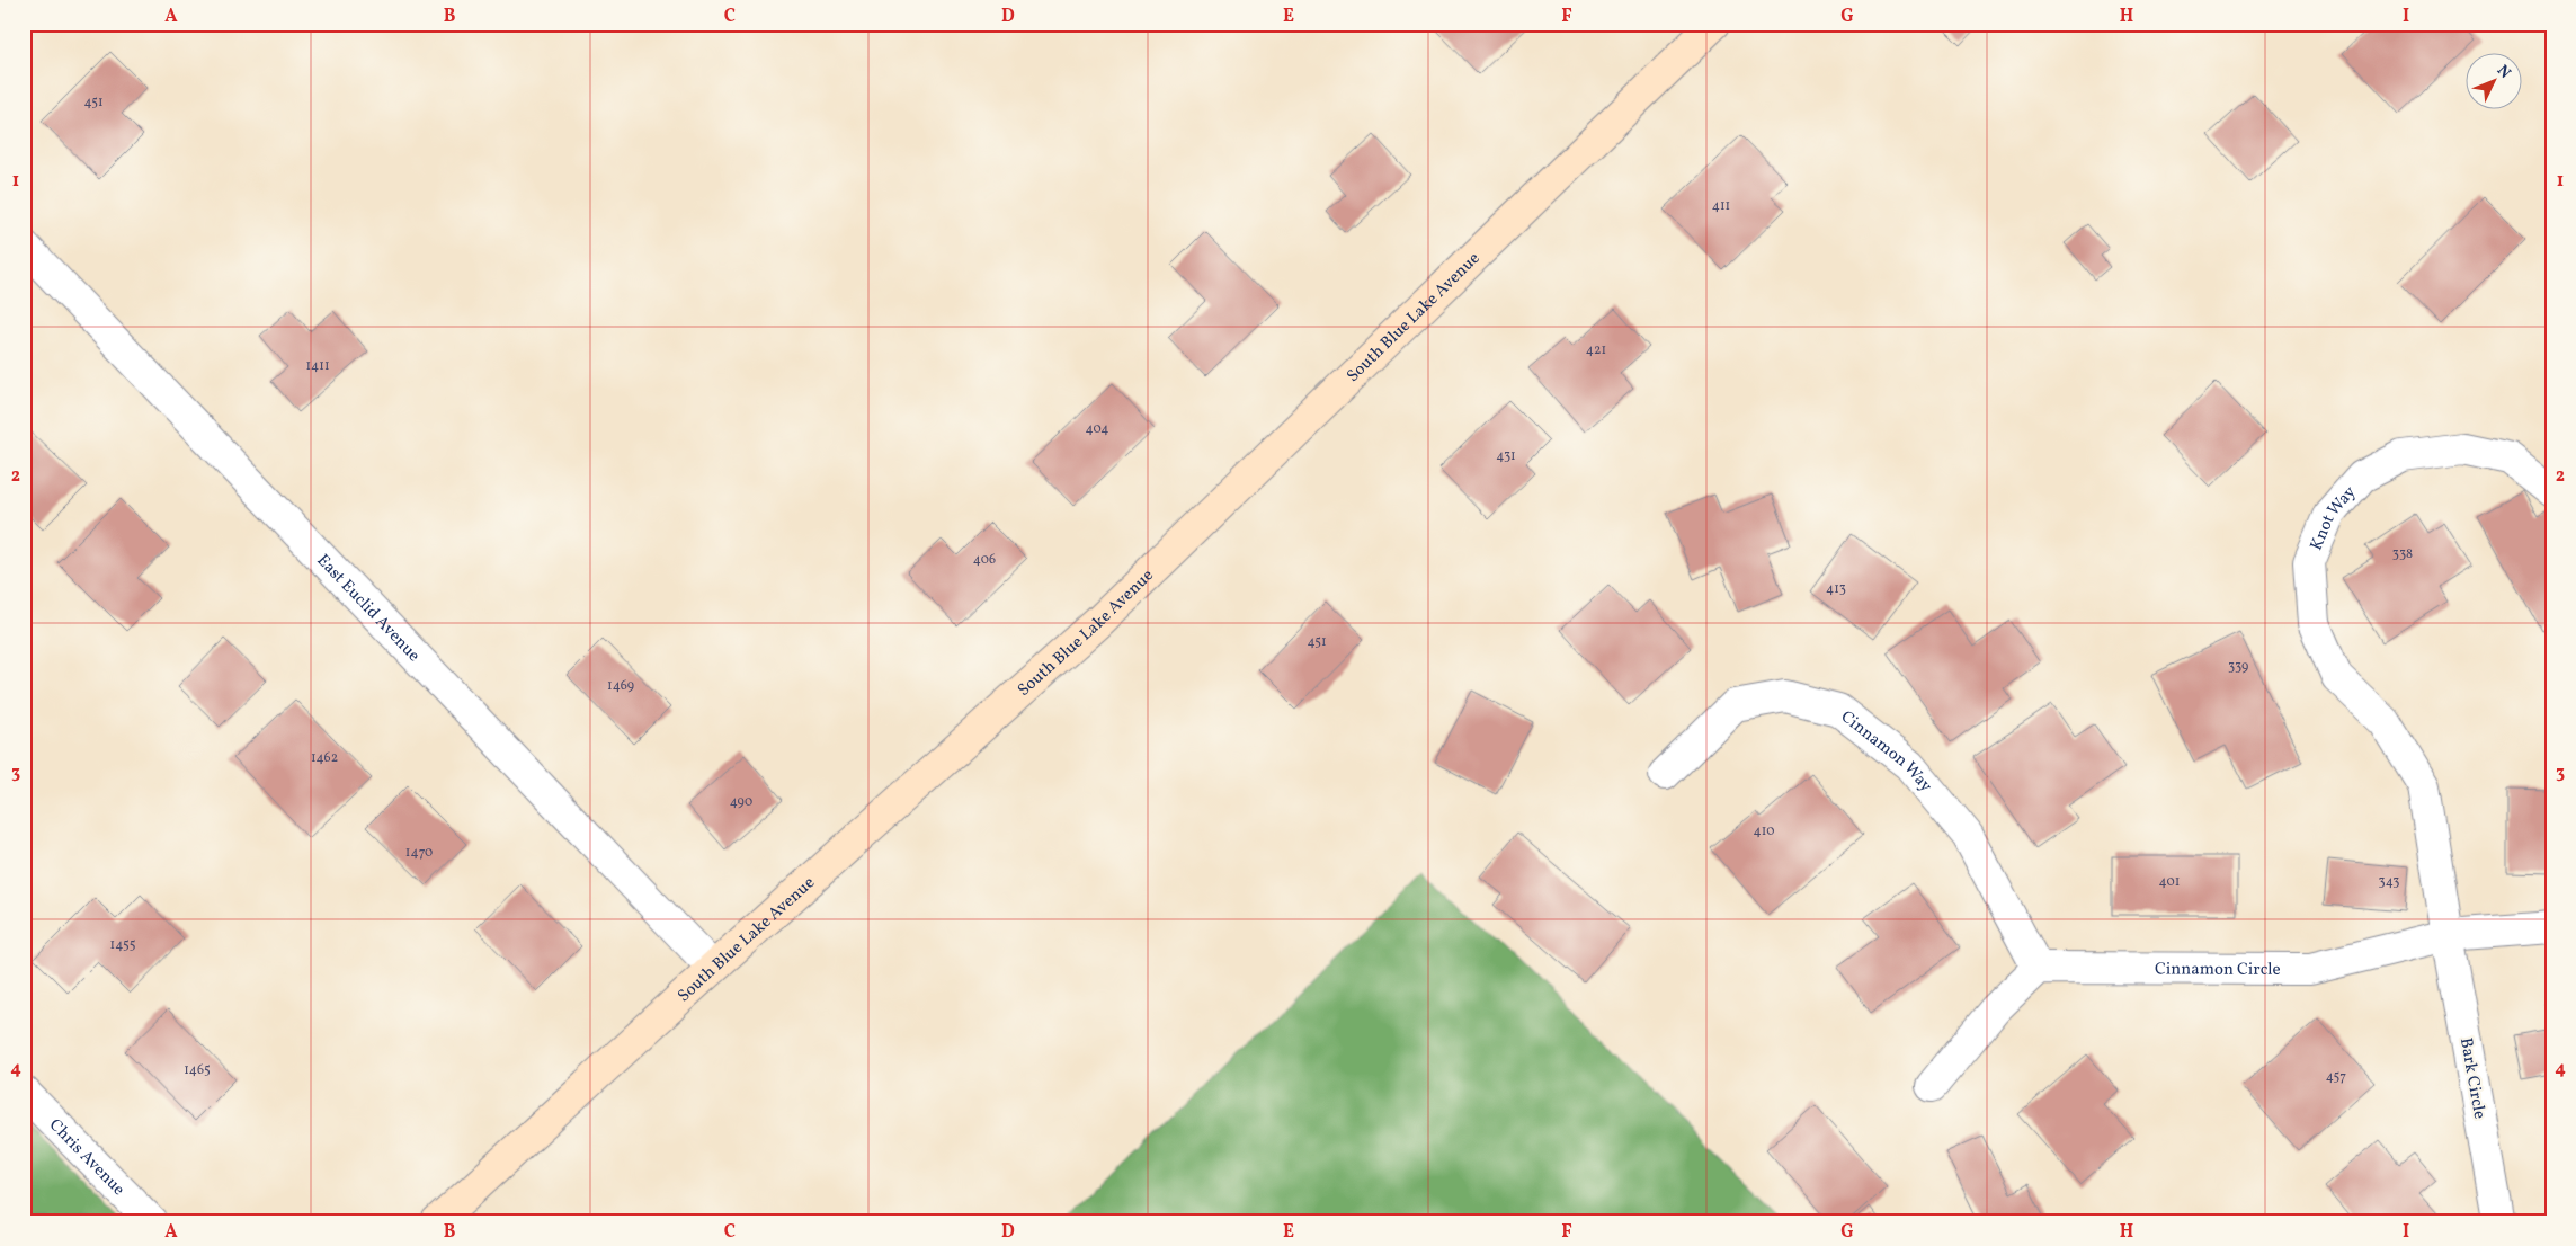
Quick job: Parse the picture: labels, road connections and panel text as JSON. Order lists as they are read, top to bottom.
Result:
{
  "streets": {
    "main road": ["South Blue Lake Avenue"],
    "street": [
      "Knot Way",
      "East Euclid Avenue",
      "Cinnamon Way",
      "Cinnamon Circle",
      "Bark Circle",
      "Chris Avenue"
    ]
  },
  "crossings": [
    ["South Blue Lake Avenue", "East Euclid Avenue"],
    ["Knot Way", "Cinnamon Circle"],
    ["Knot Way", "Bark Circle"],
    ["Cinnamon Way", "Cinnamon Circle"],
    ["Cinnamon Circle", "Bark Circle"]
  ],
  "house_numbers": [
    "451",
    "411",
    "421",
    "1411",
    "404",
    "431",
    "338",
    "406",
    "413",
    "451",
    "339",
    "1469",
    "1462",
    "490",
    "410",
    "1470",
    "401",
    "343",
    "1455",
    "1465",
    "457"
  ],
  "north": "top right",
  "grid": {
    "columns": [
      "A",
      "B",
      "C",
      "D",
      "E",
      "F",
      "G",
      "H",
      "I"
    ],
    "rows": [
      "1",
      "2",
      "3",
      "4"
    ]
  }
}
